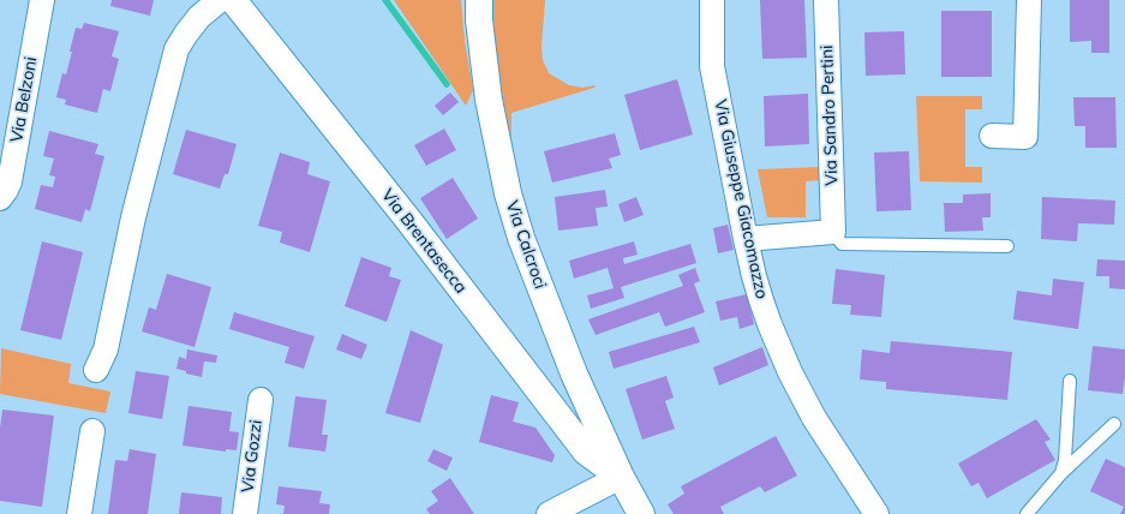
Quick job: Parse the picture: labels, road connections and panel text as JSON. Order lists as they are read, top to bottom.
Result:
{
  "streets": {
    "street": [
      "Via Belzoni",
      "Via Sandro Pertini",
      "Via Giuseppe Giacomazzo",
      "Via Brentasecca",
      "Via Calcroci",
      "Via Gozzi"
    ]
  },
  "crossings": [
    ["Via Brentasecca", "Via Calcroci"]
  ]
}
